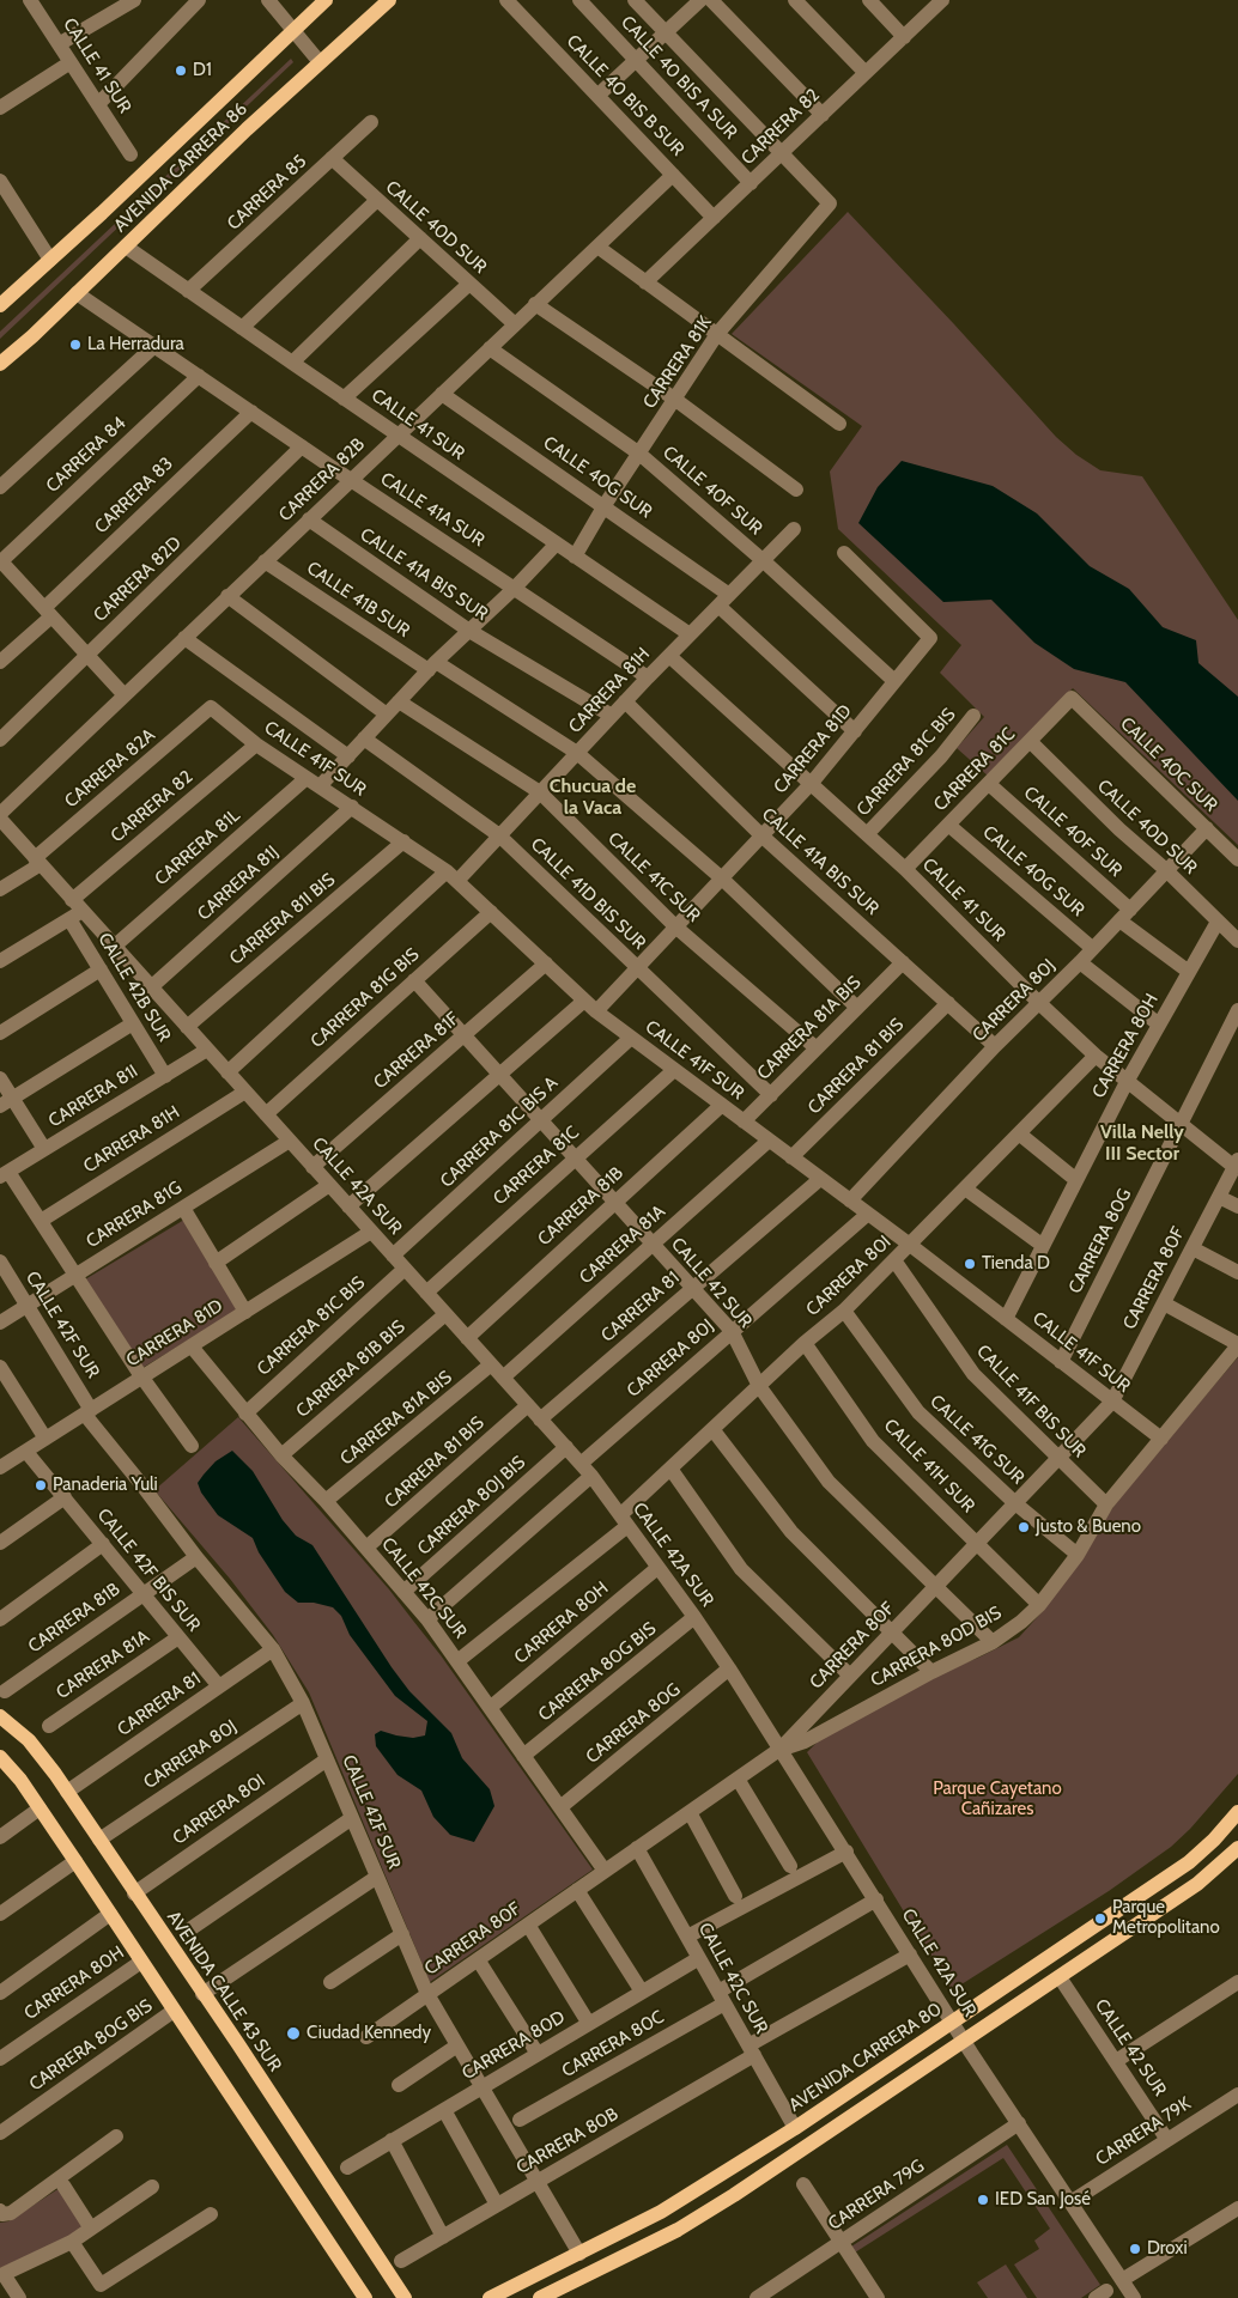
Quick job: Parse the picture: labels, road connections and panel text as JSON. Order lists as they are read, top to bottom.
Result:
{
  "streets": {
    "main road": ["AVENIDA CARRERA 86", "AVENIDA CALLE 43 SUR", "AVENIDA CARRERA 80"],
    "street": [
      "CALLE 41 SUR",
      "CALLE 40 BIS A SUR",
      "CALLE 40 BIS B SUR",
      "CARRERA 82",
      "CARRERA 85",
      "CALLE 40D SUR",
      "CARRERA 81K",
      "CARRERA 84",
      "CALLE 40G SUR",
      "CARRERA 82B",
      "CALLE 40F SUR",
      "CARRERA 83",
      "CALLE 41A SUR",
      "CALLE 41A BIS SUR",
      "CARRERA 82D",
      "CALLE 41B SUR",
      "CARRERA 81H",
      "CARRERA 81D",
      "CALLE 41F SUR",
      "CARRERA 81C BIS",
      "CALLE 40C SUR",
      "CARRERA 82A",
      "CARRERA 81C",
      "CARRERA 81L",
      "CALLE 41C SUR",
      "CARRERA 81J",
      "CALLE 41D BIS SUR",
      "CARRERA 81I BIS",
      "CALLE 42B SUR",
      "CARRERA 81G BIS",
      "CARRERA 80J",
      "CARRERA 81A BIS",
      "CARRERA 80H",
      "CARRERA 81F",
      "CARRERA 81 BIS",
      "CARRERA 81I",
      "CARRERA 81C BIS A",
      "CALLE 42A SUR",
      "CARRERA 81B",
      "CARRERA 81G",
      "CARRERA 80G",
      "CARRERA 81A",
      "CARRERA 80I",
      "CARRERA 80F",
      "CALLE 42 SUR",
      "CARRERA 81",
      "CALLE 42F SUR",
      "CARRERA 81B BIS",
      "CALLE 41F BIS SUR",
      "CALLE 41G SUR",
      "CALLE 41H SUR",
      "CARRERA 80J BIS",
      "CALLE 42F BIS SUR",
      "CALLE 42C SUR",
      "CARRERA 80D BIS",
      "CARRERA 80G BIS",
      "CARRERA 80C",
      "CARRERA 80D",
      "CARRERA 79K",
      "CARRERA 80B",
      "CARRERA 79G"
    ]
  },
  "crossings": [
    ["CALLE 41 SUR", "AVENIDA CARRERA 86"],
    ["CALLE 41 SUR", "CARRERA 85"],
    ["CALLE 41 SUR", "CARRERA 81K"],
    ["CALLE 41 SUR", "CARRERA 82B"],
    ["CALLE 41 SUR", "CARRERA 81H"],
    ["CALLE 41 SUR", "CARRERA 81D"],
    ["CALLE 41 SUR", "CARRERA 81C BIS"],
    ["CALLE 41 SUR", "CARRERA 81C"],
    ["CALLE 41 SUR", "CARRERA 80J"],
    ["CALLE 41 SUR", "CARRERA 80H"],
    ["CALLE 41 SUR", "CARRERA 80G"],
    ["CALLE 41 SUR", "CARRERA 80I"],
    ["CALLE 41 SUR", "CARRERA 80F"],
    ["CALLE 40 BIS A SUR", "CARRERA 82"],
    ["CALLE 40 BIS B SUR", "CARRERA 82"],
    ["CALLE 40 BIS B SUR", "CARRERA 82B"],
    ["CARRERA 82", "CARRERA 81K"],
    ["CARRERA 82", "CALLE 41F SUR"],
    ["CARRERA 82", "CALLE 42B SUR"],
    ["CARRERA 82", "CALLE 42A SUR"],
    ["AVENIDA CARRERA 86", "CALLE 41A SUR"],
    ["CARRERA 85", "CALLE 40D SUR"],
    ["CALLE 40D SUR", "CARRERA 82B"],
    ["CALLE 40D SUR", "CARRERA 81C"],
    ["CALLE 40D SUR", "CARRERA 80J"],
    ["CALLE 40D SUR", "CARRERA 80H"],
    ["CARRERA 81K", "CALLE 40G SUR"],
    ["CARRERA 81K", "CALLE 40F SUR"],
    ["CARRERA 84", "CALLE 41A SUR"],
    ["CALLE 40G SUR", "CARRERA 82B"],
    ["CALLE 40G SUR", "CARRERA 81H"],
    ["CALLE 40G SUR", "CARRERA 81D"],
    ["CALLE 40G SUR", "CARRERA 81C"],
    ["CALLE 40G SUR", "CARRERA 80J"],
    ["CARRERA 82B", "CALLE 40F SUR"],
    ["CARRERA 82B", "CALLE 41A SUR"],
    ["CARRERA 82B", "CALLE 41A BIS SUR"],
    ["CARRERA 82B", "CALLE 41B SUR"],
    ["CARRERA 82B", "CALLE 42B SUR"],
    ["CALLE 40F SUR", "CARRERA 81H"],
    ["CALLE 40F SUR", "CARRERA 81D"],
    ["CALLE 40F SUR", "CARRERA 81C"],
    ["CALLE 40F SUR", "CARRERA 80J"],
    ["CALLE 40F SUR", "CARRERA 80H"],
    ["CARRERA 83", "CALLE 41A SUR"],
    ["CALLE 41A SUR", "CARRERA 82D"],
    ["CALLE 41A SUR", "CARRERA 81H"],
    ["CALLE 41A BIS SUR", "CARRERA 81H"],
    ["CALLE 41A BIS SUR", "CARRERA 81D"],
    ["CALLE 41A BIS SUR", "CARRERA 80J"],
    ["CALLE 41A BIS SUR", "CARRERA 81A BIS"],
    ["CALLE 41A BIS SUR", "CARRERA 81 BIS"],
    ["CALLE 41B SUR", "CARRERA 81H"],
    ["CALLE 41B SUR", "CARRERA 81D"],
    ["CALLE 41B SUR", "CARRERA 81A BIS"],
    ["CARRERA 81H", "CALLE 41F SUR"],
    ["CARRERA 81H", "CALLE 41C SUR"],
    ["CARRERA 81H", "CALLE 41D BIS SUR"],
    ["CARRERA 81H", "CALLE 42A SUR"],
    ["CARRERA 81D", "CALLE 41F SUR"],
    ["CARRERA 81D", "CALLE 41C SUR"],
    ["CARRERA 81D", "CALLE 41D BIS SUR"],
    ["CARRERA 81D", "CALLE 42A SUR"],
    ["CARRERA 81D", "CALLE 42F SUR"],
    ["CARRERA 81D", "CALLE 42F BIS SUR"],
    ["CARRERA 81D", "CALLE 42C SUR"],
    ["CALLE 41F SUR", "CARRERA 82A"],
    ["CALLE 41F SUR", "CARRERA 81C"],
    ["CALLE 41F SUR", "CARRERA 81L"],
    ["CALLE 41F SUR", "CARRERA 81J"],
    ["CALLE 41F SUR", "CARRERA 81I BIS"],
    ["CALLE 41F SUR", "CARRERA 81G BIS"],
    ["CALLE 41F SUR", "CARRERA 80J"],
    ["CALLE 41F SUR", "CARRERA 81A BIS"],
    ["CALLE 41F SUR", "CARRERA 80H"],
    ["CALLE 41F SUR", "CARRERA 81F"],
    ["CALLE 41F SUR", "CARRERA 81 BIS"],
    ["CALLE 41F SUR", "CARRERA 81C BIS A"],
    ["CALLE 41F SUR", "CARRERA 81B"],
    ["CALLE 41F SUR", "CARRERA 80G"],
    ["CALLE 41F SUR", "CARRERA 81A"],
    ["CALLE 41F SUR", "CARRERA 80I"],
    ["CALLE 41F SUR", "CARRERA 80F"],
    ["CALLE 41F SUR", "CARRERA 81"],
    ["CALLE 41F SUR", "CARRERA 80D BIS"],
    ["CARRERA 81C BIS", "CALLE 42A SUR"],
    ["CARRERA 81C BIS", "CALLE 42C SUR"],
    ["CALLE 40C SUR", "CARRERA 81C"],
    ["CALLE 40C SUR", "CARRERA 80J"],
    ["CARRERA 82A", "CALLE 42B SUR"],
    ["CARRERA 81C", "CALLE 42A SUR"],
    ["CARRERA 81C", "CALLE 42 SUR"],
    ["CARRERA 81L", "CALLE 42A SUR"],
    ["CALLE 41C SUR", "CARRERA 81A BIS"],
    ["CARRERA 81J", "CALLE 42A SUR"],
    ["CALLE 41D BIS SUR", "CARRERA 81A BIS"],
    ["CARRERA 81I BIS", "CALLE 42A SUR"],
    ["CALLE 42B SUR", "CARRERA 81I"],
    ["CALLE 42B SUR", "CALLE 42A SUR"],
    ["CARRERA 81G BIS", "CALLE 42A SUR"],
    ["CARRERA 81G BIS", "CALLE 42 SUR"],
    ["CARRERA 80J", "CALLE 42A SUR"],
    ["CARRERA 80J", "CALLE 42 SUR"],
    ["CARRERA 80J", "CALLE 42F SUR"],
    ["CARRERA 80J", "AVENIDA CALLE 43 SUR"],
    ["CARRERA 81A BIS", "CALLE 42A SUR"],
    ["CARRERA 81A BIS", "CALLE 42C SUR"],
    ["CARRERA 80H", "CALLE 42A SUR"],
    ["CARRERA 80H", "CALLE 42C SUR"],
    ["CARRERA 81F", "CALLE 42A SUR"],
    ["CARRERA 81F", "CALLE 42 SUR"],
    ["CARRERA 81 BIS", "CALLE 42A SUR"],
    ["CARRERA 81 BIS", "CALLE 42C SUR"],
    ["CARRERA 81I", "CALLE 42A SUR"],
    ["CARRERA 81C BIS A", "CALLE 42A SUR"],
    ["CARRERA 81C BIS A", "CALLE 42 SUR"],
    ["CALLE 42A SUR", "CARRERA 81B"],
    ["CALLE 42A SUR", "CARRERA 81G"],
    ["CALLE 42A SUR", "CARRERA 80G"],
    ["CALLE 42A SUR", "CARRERA 81A"],
    ["CALLE 42A SUR", "CARRERA 80I"],
    ["CALLE 42A SUR", "CARRERA 80F"],
    ["CALLE 42A SUR", "CARRERA 81"],
    ["CALLE 42A SUR", "CARRERA 81B BIS"],
    ["CALLE 42A SUR", "CARRERA 80J BIS"],
    ["CALLE 42A SUR", "CARRERA 80D BIS"],
    ["CALLE 42A SUR", "CARRERA 80G BIS"],
    ["CALLE 42A SUR", "CARRERA 80C"],
    ["CALLE 42A SUR", "AVENIDA CARRERA 80"],
    ["CALLE 42A SUR", "CARRERA 79K"],
    ["CALLE 42A SUR", "CARRERA 80B"],
    ["CALLE 42A SUR", "CARRERA 79G"],
    ["CARRERA 81B", "CALLE 42 SUR"],
    ["CARRERA 81B", "CALLE 42F SUR"],
    ["CARRERA 81B", "CALLE 42F BIS SUR"],
    ["CARRERA 81G", "CALLE 42F SUR"],
    ["CARRERA 80G", "CALLE 42C SUR"],
    ["CARRERA 81A", "CALLE 42 SUR"],
    ["CARRERA 81A", "CALLE 42F BIS SUR"],
    ["CARRERA 80I", "CALLE 42 SUR"],
    ["CARRERA 80I", "CALLE 42F SUR"],
    ["CARRERA 80I", "CALLE 41F BIS SUR"],
    ["CARRERA 80I", "CALLE 41G SUR"],
    ["CARRERA 80I", "CALLE 41H SUR"],
    ["CARRERA 80I", "CALLE 42C SUR"],
    ["CARRERA 80I", "AVENIDA CALLE 43 SUR"],
    ["CARRERA 80F", "CALLE 42 SUR"],
    ["CARRERA 80F", "CALLE 42F SUR"],
    ["CARRERA 80F", "CALLE 41F BIS SUR"],
    ["CARRERA 80F", "CALLE 41G SUR"],
    ["CARRERA 80F", "CALLE 41H SUR"],
    ["CARRERA 80F", "CALLE 42C SUR"],
    ["CARRERA 80F", "CARRERA 80D BIS"],
    ["CALLE 42 SUR", "CARRERA 81"],
    ["CALLE 42 SUR", "CARRERA 80D BIS"],
    ["CALLE 42 SUR", "CARRERA 79K"],
    ["CARRERA 81", "CALLE 42F SUR"],
    ["CARRERA 81", "CALLE 42F BIS SUR"],
    ["CARRERA 81", "AVENIDA CALLE 43 SUR"],
    ["CALLE 42F SUR", "CARRERA 80D"],
    ["CALLE 42F SUR", "AVENIDA CARRERA 80"],
    ["CALLE 42F SUR", "CARRERA 80B"],
    ["CARRERA 81B BIS", "CALLE 42C SUR"],
    ["CALLE 41F BIS SUR", "CARRERA 80D BIS"],
    ["CALLE 41G SUR", "CARRERA 80D BIS"],
    ["CALLE 41H SUR", "CARRERA 80D BIS"],
    ["CARRERA 80J BIS", "CALLE 42C SUR"],
    ["CALLE 42C SUR", "CARRERA 80G BIS"],
    ["CALLE 42C SUR", "CARRERA 80C"],
    ["CALLE 42C SUR", "CARRERA 80D"],
    ["CALLE 42C SUR", "AVENIDA CARRERA 80"],
    ["CALLE 42C SUR", "CARRERA 80B"]
  ],
  "districts": ["Chucua de la Vaca", "Villa Nelly III Sector"],
  "parks": ["Parque Cayetano Cañizares"],
  "places": [
    "D1",
    "La Herradura",
    "Tienda D",
    "Panaderia Yuli",
    "Justo & Bueno",
    "Parque Metropolitano",
    "Ciudad Kennedy",
    "IED San José",
    "Droxi"
  ]
}
